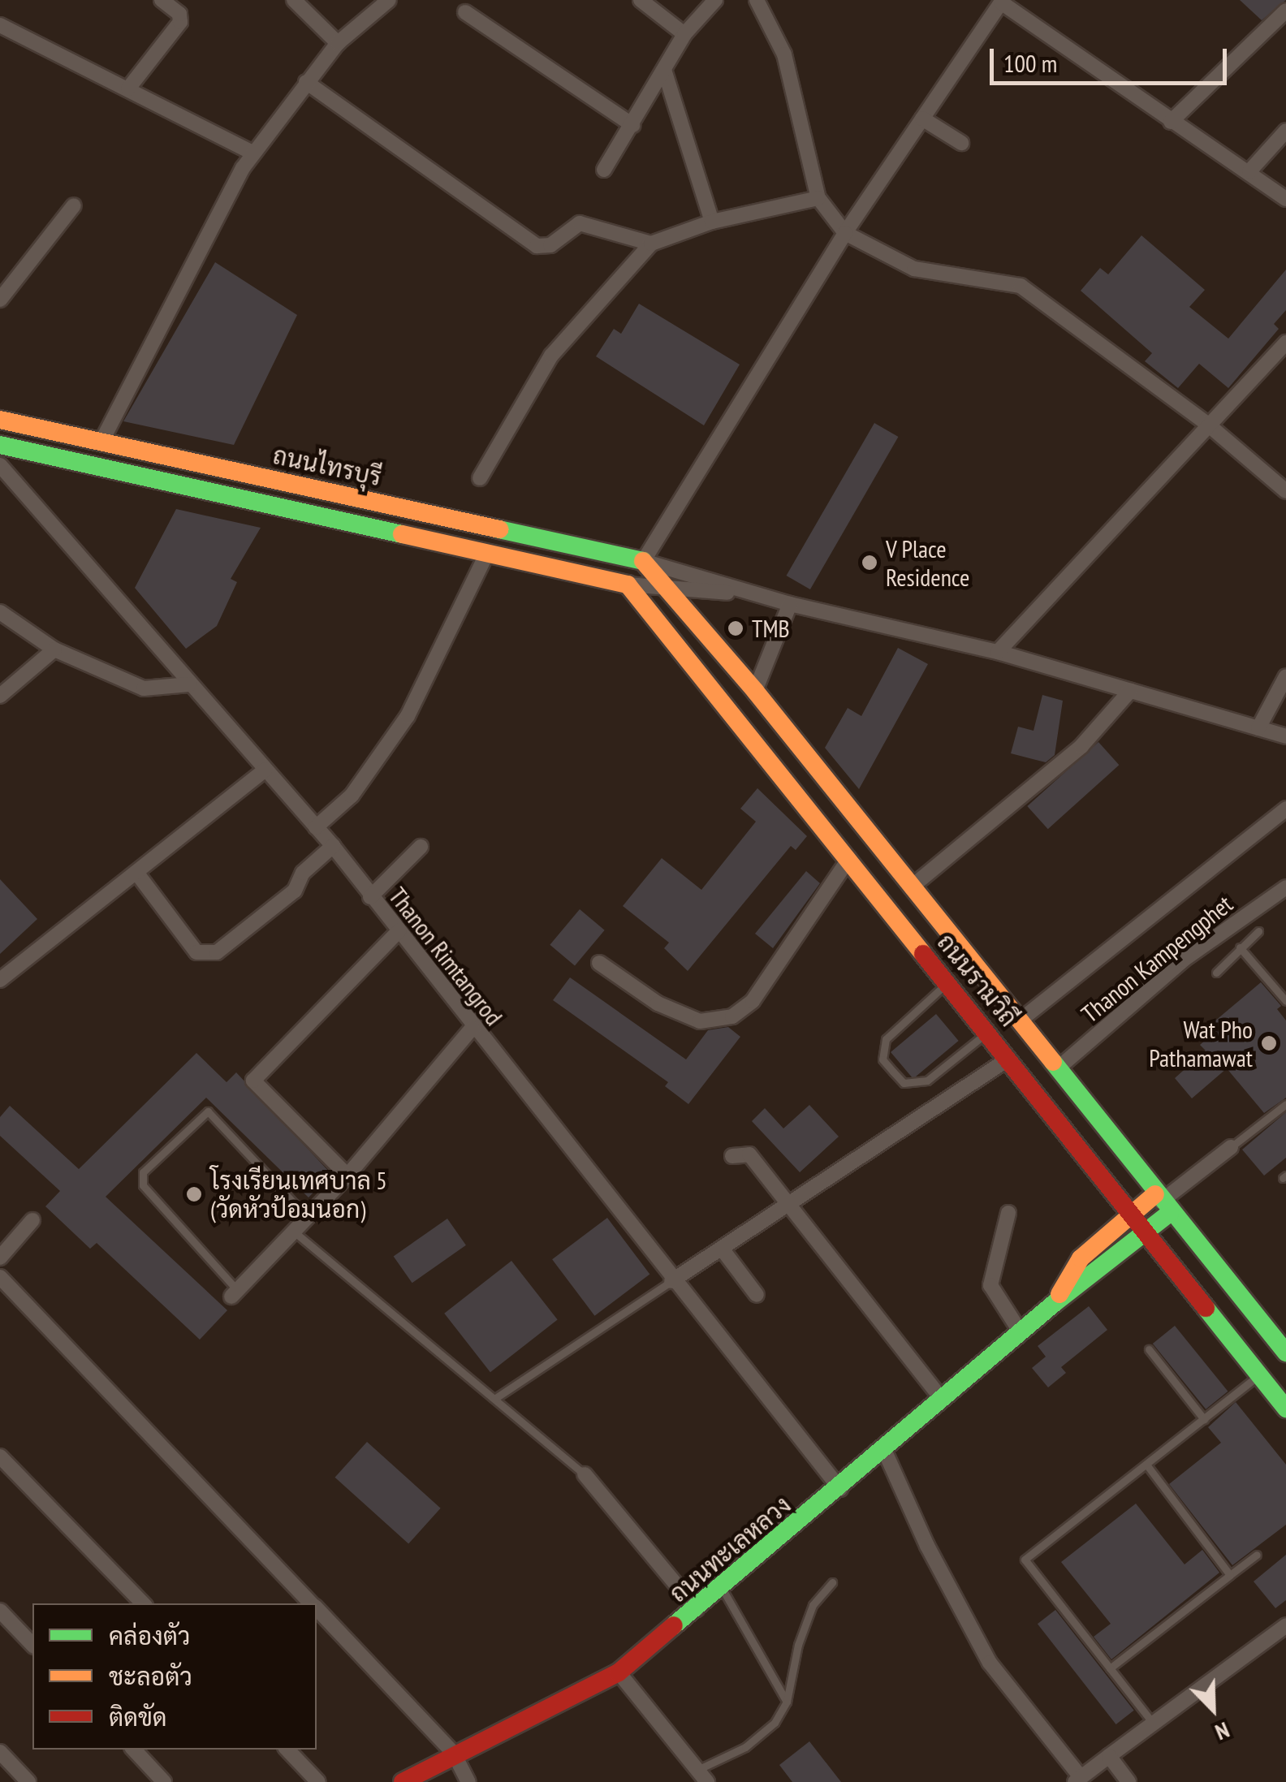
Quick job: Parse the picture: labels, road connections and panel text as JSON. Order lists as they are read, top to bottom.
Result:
{
  "streets": {
    "main road": ["ถนนไทรบุรี", "ถนนรามวิถี", "ถนนทะเลหลวง"],
    "street": ["Thanon Rimtangrod", "Thanon Kampengphet"]
  },
  "crossings": [
    ["ถนนไทรบุรี", "ถนนรามวิถี"],
    ["Thanon Rimtangrod", "ถนนทะเลหลวง"],
    ["Thanon Kampengphet", "ถนนรามวิถี"],
    ["ถนนรามวิถี", "ถนนทะเลหลวง"]
  ],
  "places": [
    "V Place Residence",
    "TMB",
    "Wat Pho Pathamawat",
    "โรงเรียนเทศบาล 5 (วัดหัวป้อมนอก)"
  ],
  "legend": ["คล่องตัว", "ชะลอตัว", "ติดขัด"],
  "scale_bar": "100 m",
  "north": "bottom right"
}
